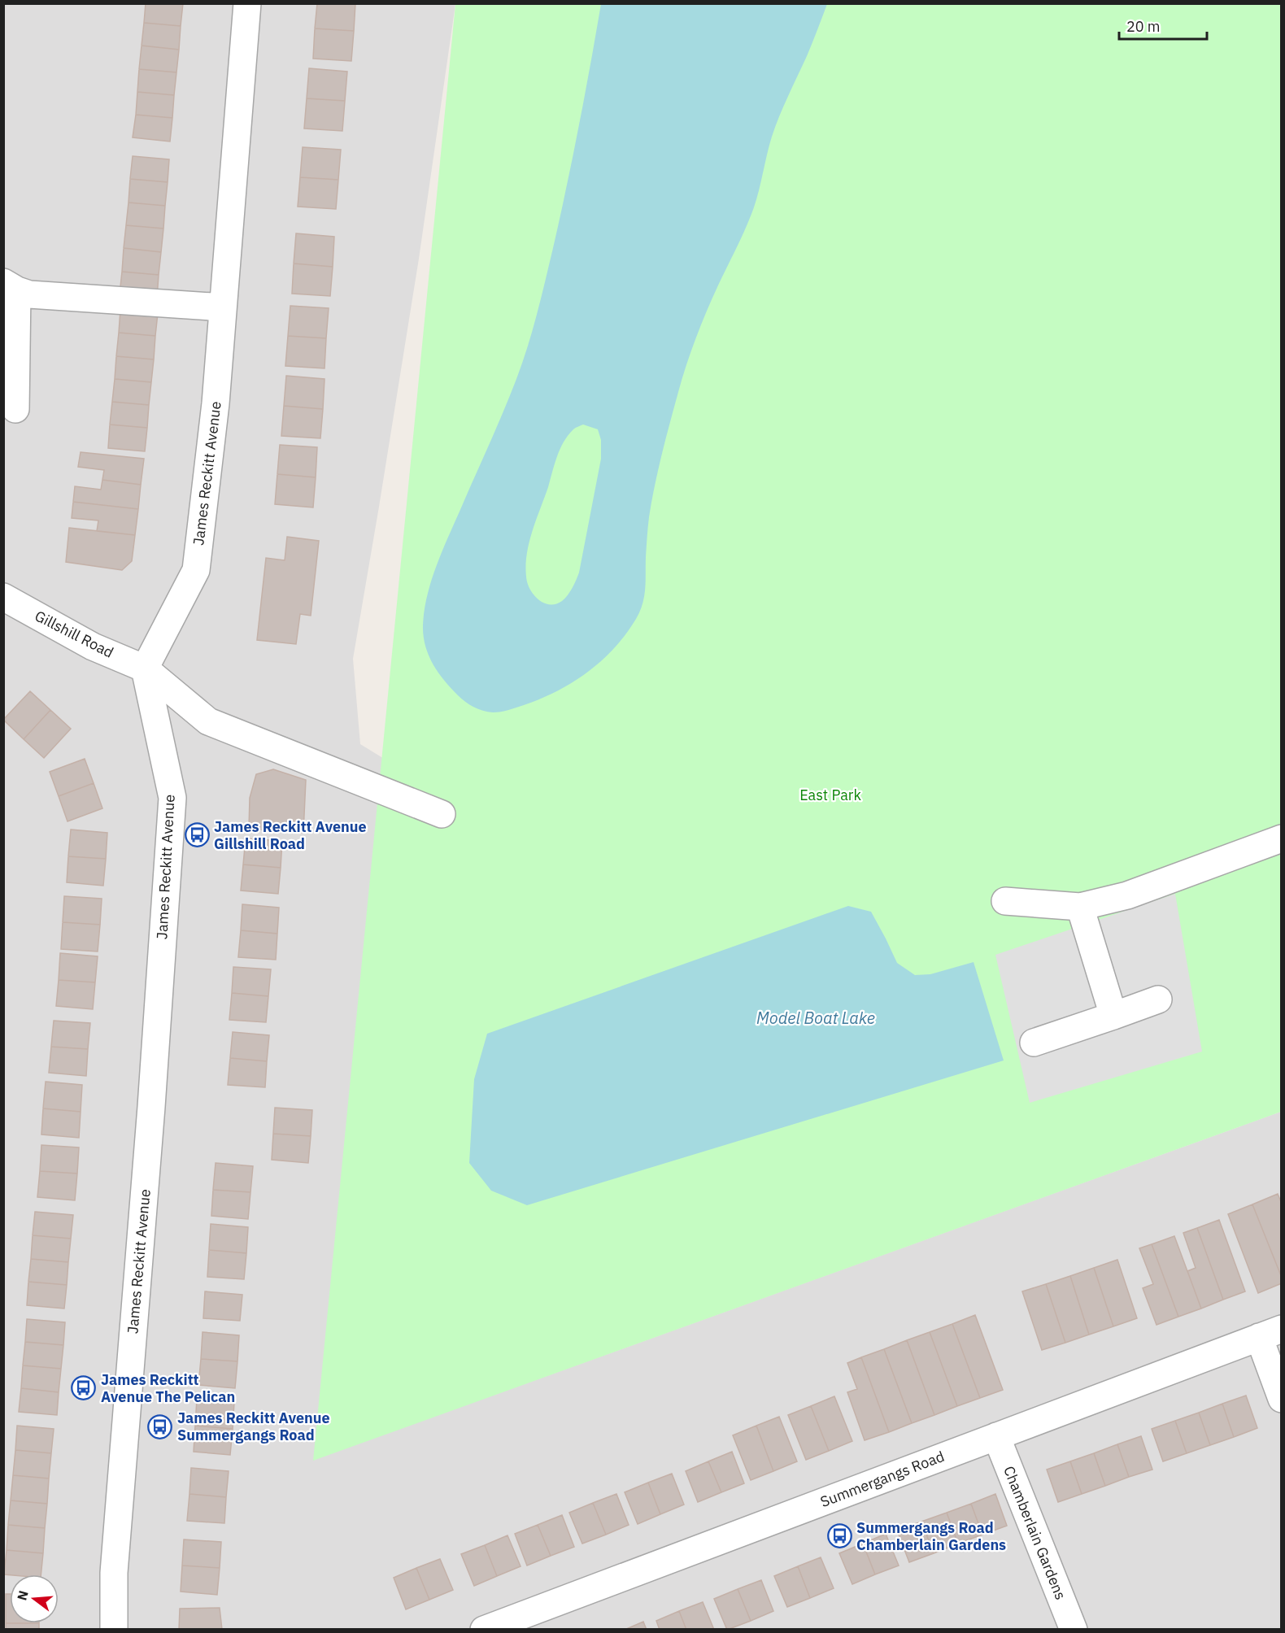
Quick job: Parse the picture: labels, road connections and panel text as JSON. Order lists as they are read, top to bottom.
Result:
{
  "streets": {
    "street": [
      "James Reckitt Avenue",
      "Gillshill Road",
      "Summergangs Road",
      "Chamberlain Gardens"
    ]
  },
  "crossings": [
    ["James Reckitt Avenue", "Gillshill Road"],
    ["Summergangs Road", "Chamberlain Gardens"]
  ],
  "water": ["Model Boat Lake"],
  "parks": ["East Park"],
  "places": {
    "bus stop": [
      "James Reckitt Avenue Gillshill Road",
      "James Reckitt Avenue The Pelican",
      "James Reckitt Avenue Summergangs Road",
      "Summergangs Road Chamberlain Gardens"
    ]
  },
  "scale_bar": "20 m",
  "north": "left"
}
